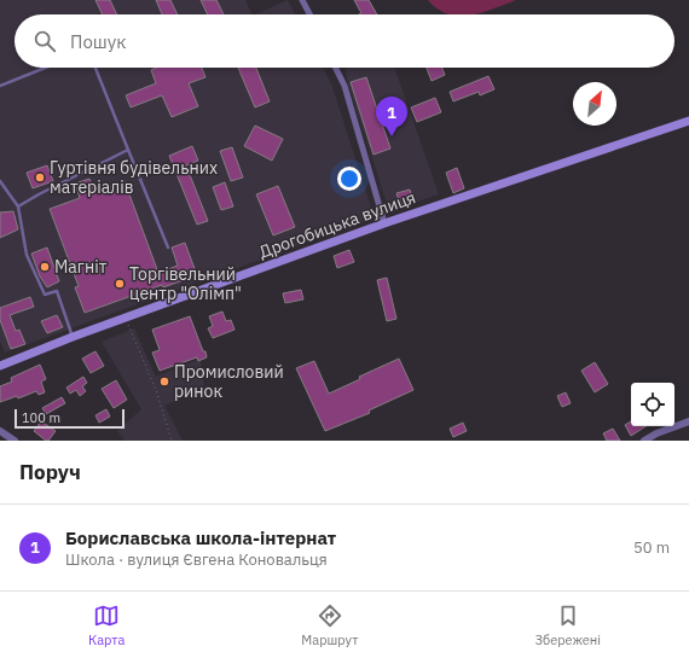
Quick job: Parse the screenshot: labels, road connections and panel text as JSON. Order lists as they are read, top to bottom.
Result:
{
  "streets": {
    "main road": ["Дрогобицька вулиця"]
  },
  "places": [
    "Гуртівня будівельних матеріалів",
    "Магніт",
    "Торгівельний центр \"Олімп\"",
    "Промисловий ринок"
  ],
  "scale_bar": "100 m",
  "north": "top right",
  "page": {
    "search": "Пошук",
    "pins": "1",
    "scale": "100 m",
    "heading": "Поруч",
    "list": [
      {
        "mark": "1",
        "name": "Бориславська школа-інтернат",
        "note": "Школа · вулиця Євгена Коновальця",
        "value": "50 m"
      }
    ],
    "nav": ["Карта", "Маршрут", "Збережені"]
  }
}
